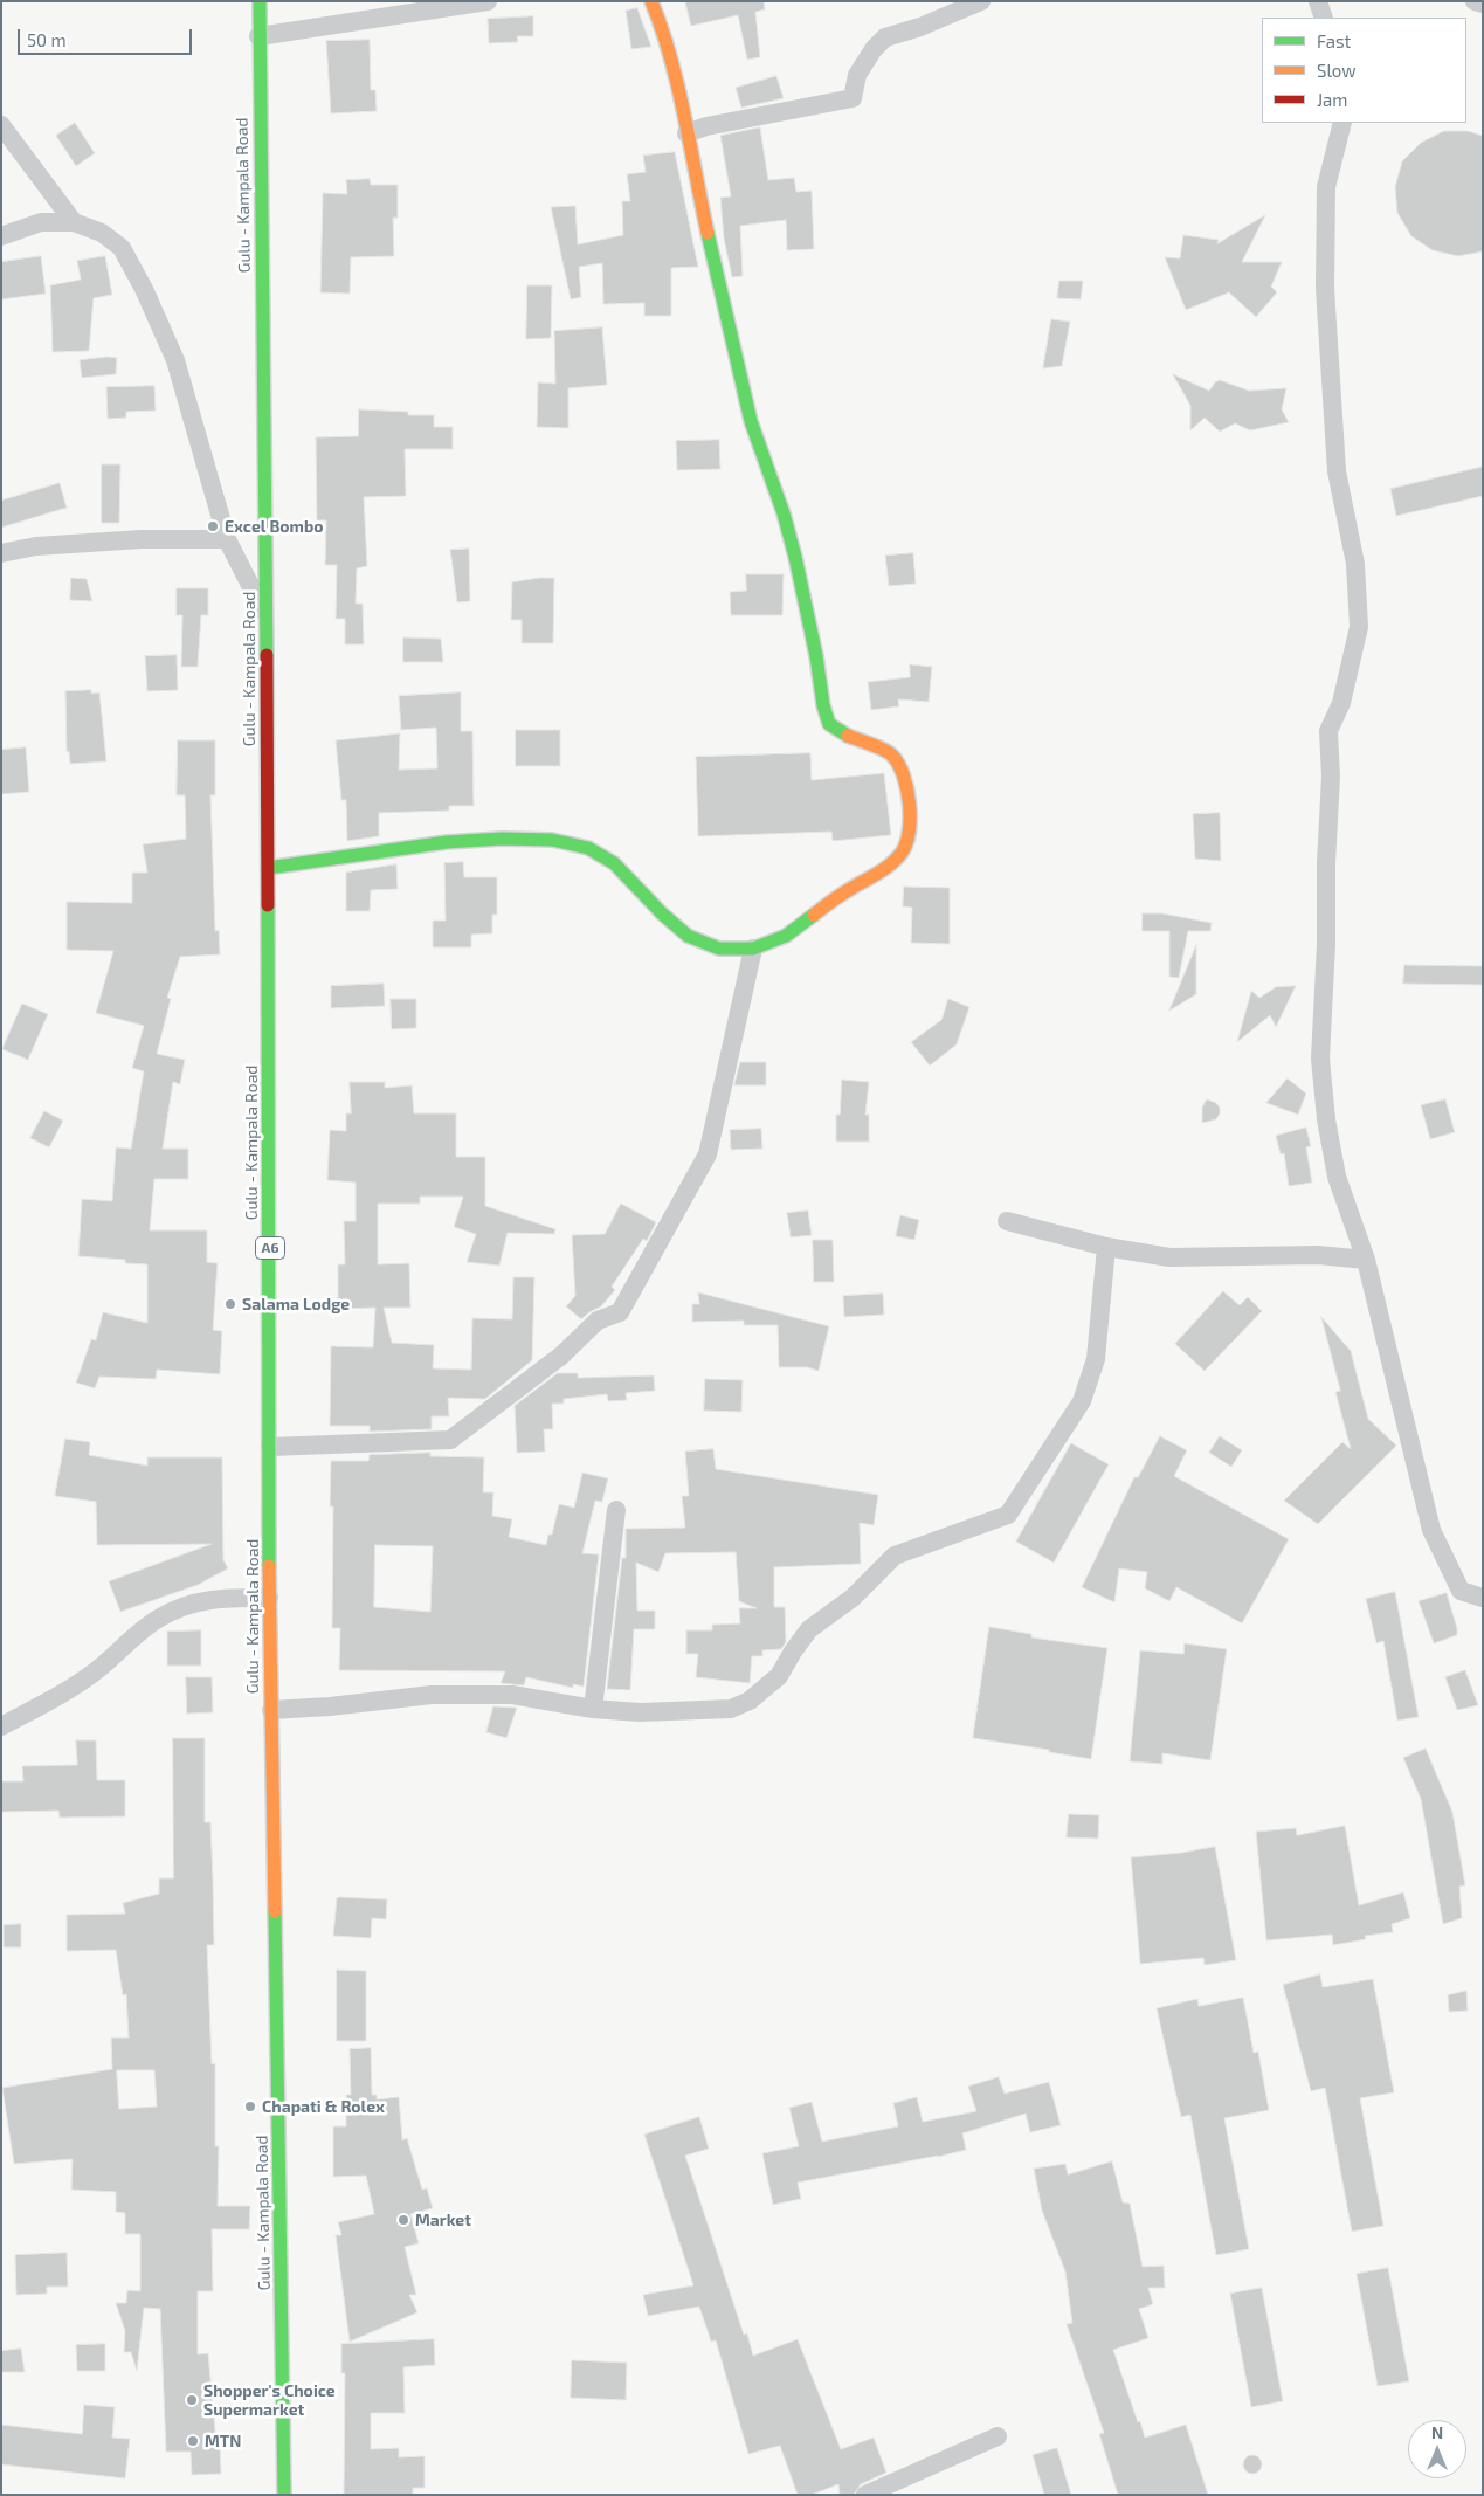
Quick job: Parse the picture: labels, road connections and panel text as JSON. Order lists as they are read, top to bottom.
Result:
{
  "streets": {
    "main road": ["Gulu - Kampala Road", "A6"]
  },
  "places": [
    "Excel Bombo",
    "Salama Lodge",
    "Chapati & Rolex",
    "Market",
    "Shopper's Choice Supermarket",
    "MTN"
  ],
  "legend": ["Fast", "Slow", "Jam"],
  "scale_bar": "50 m",
  "north": "top"
}
